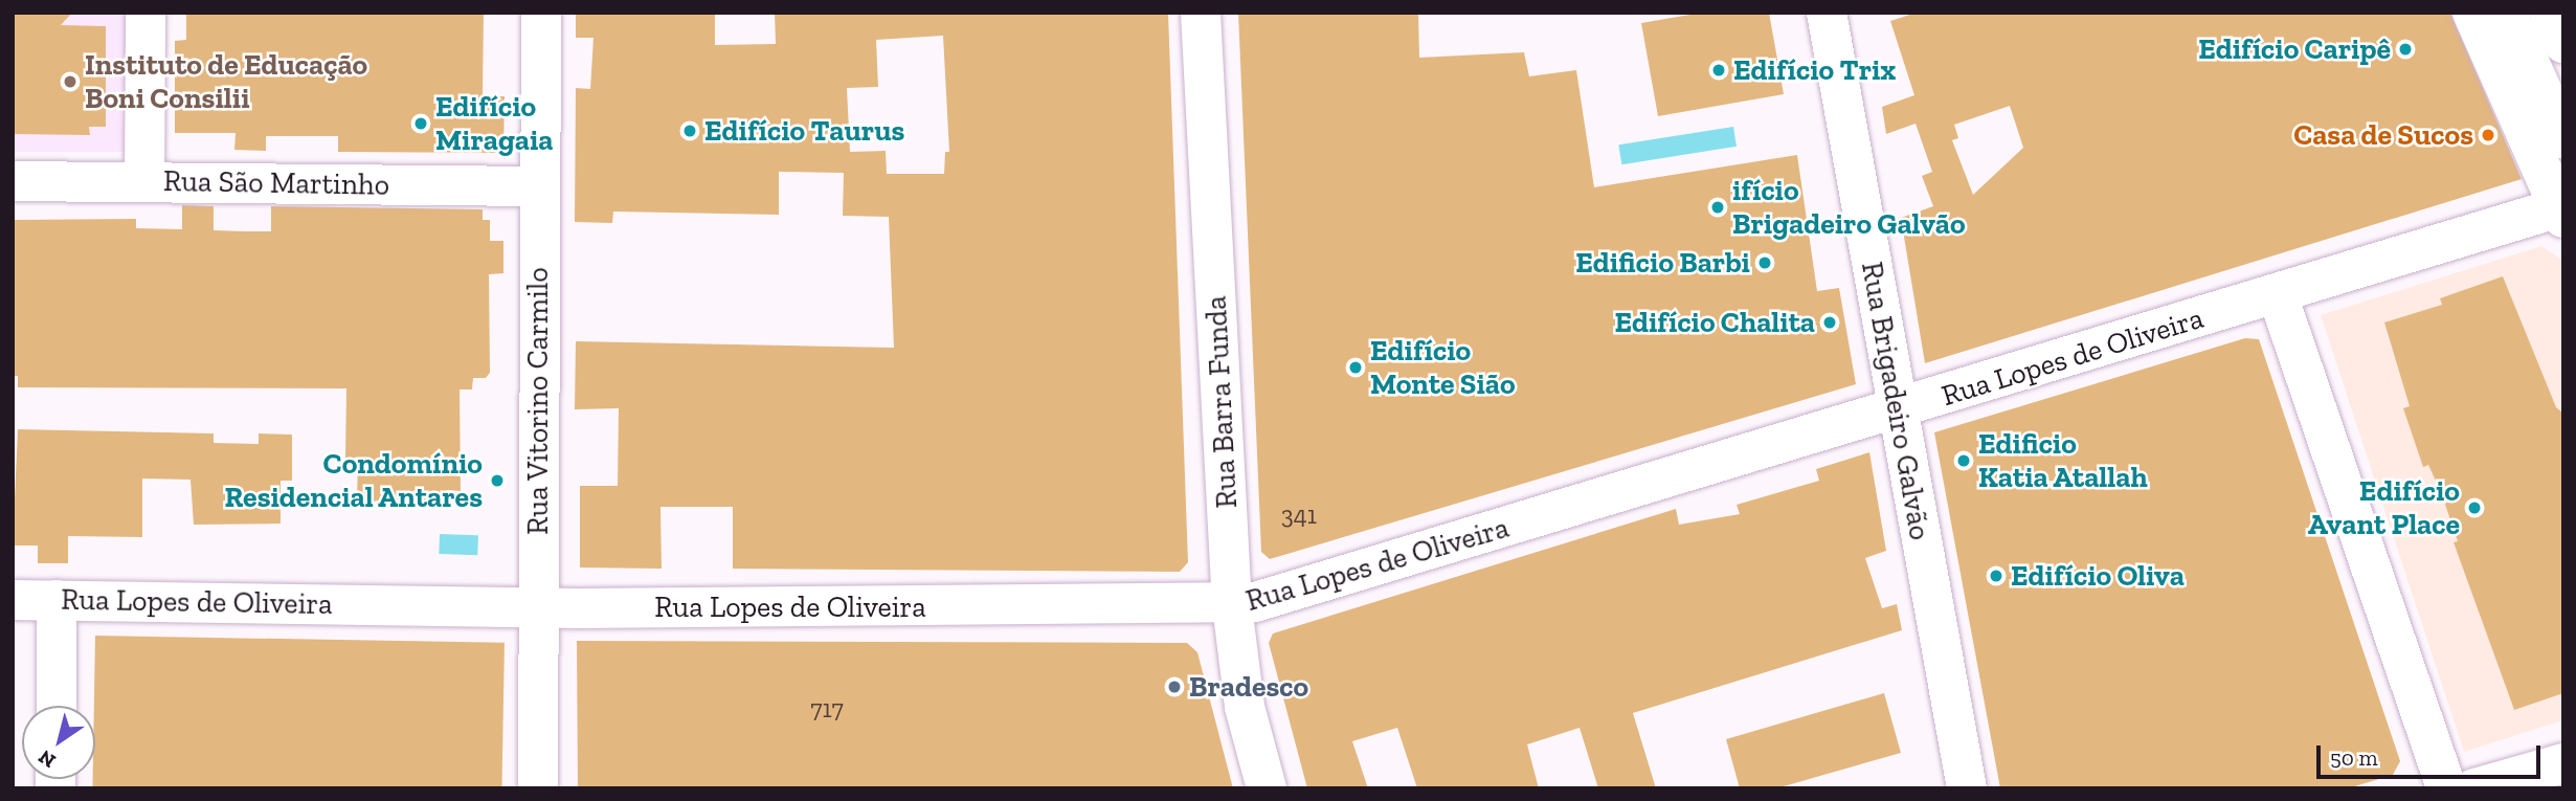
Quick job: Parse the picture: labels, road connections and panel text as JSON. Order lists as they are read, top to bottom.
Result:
{
  "streets": {
    "main road": [
      "Rua São Martinho",
      "Rua Lopes de Oliveira",
      "Rua Vitorino Carmilo",
      "Rua Brigadeiro Galvão",
      "Rua Barra Funda"
    ]
  },
  "crossings": [
    ["Rua São Martinho", "Rua Vitorino Carmilo"],
    ["Rua Lopes de Oliveira", "Rua Vitorino Carmilo"],
    ["Rua Lopes de Oliveira", "Rua Brigadeiro Galvão"],
    ["Rua Lopes de Oliveira", "Rua Barra Funda"]
  ],
  "places": [
    "Edifício Caripê",
    "Edifício Trix",
    "Instituto de Educação Boni Consilii",
    "Edifício Miragaia",
    "Edifício Taurus",
    "Casa de Sucos",
    "ifício Brigadeiro Galvão",
    "Edificio Barbi",
    "Edifício Chalita",
    "Edifício Monte Sião",
    "Edificio Katia Atallah",
    "Condomínio Residencial Antares",
    "Edifício Avant Place",
    "Edifício Oliva",
    "Bradesco"
  ],
  "house_numbers": ["341", "717"],
  "scale_bar": "50 m",
  "north": "bottom left"
}
